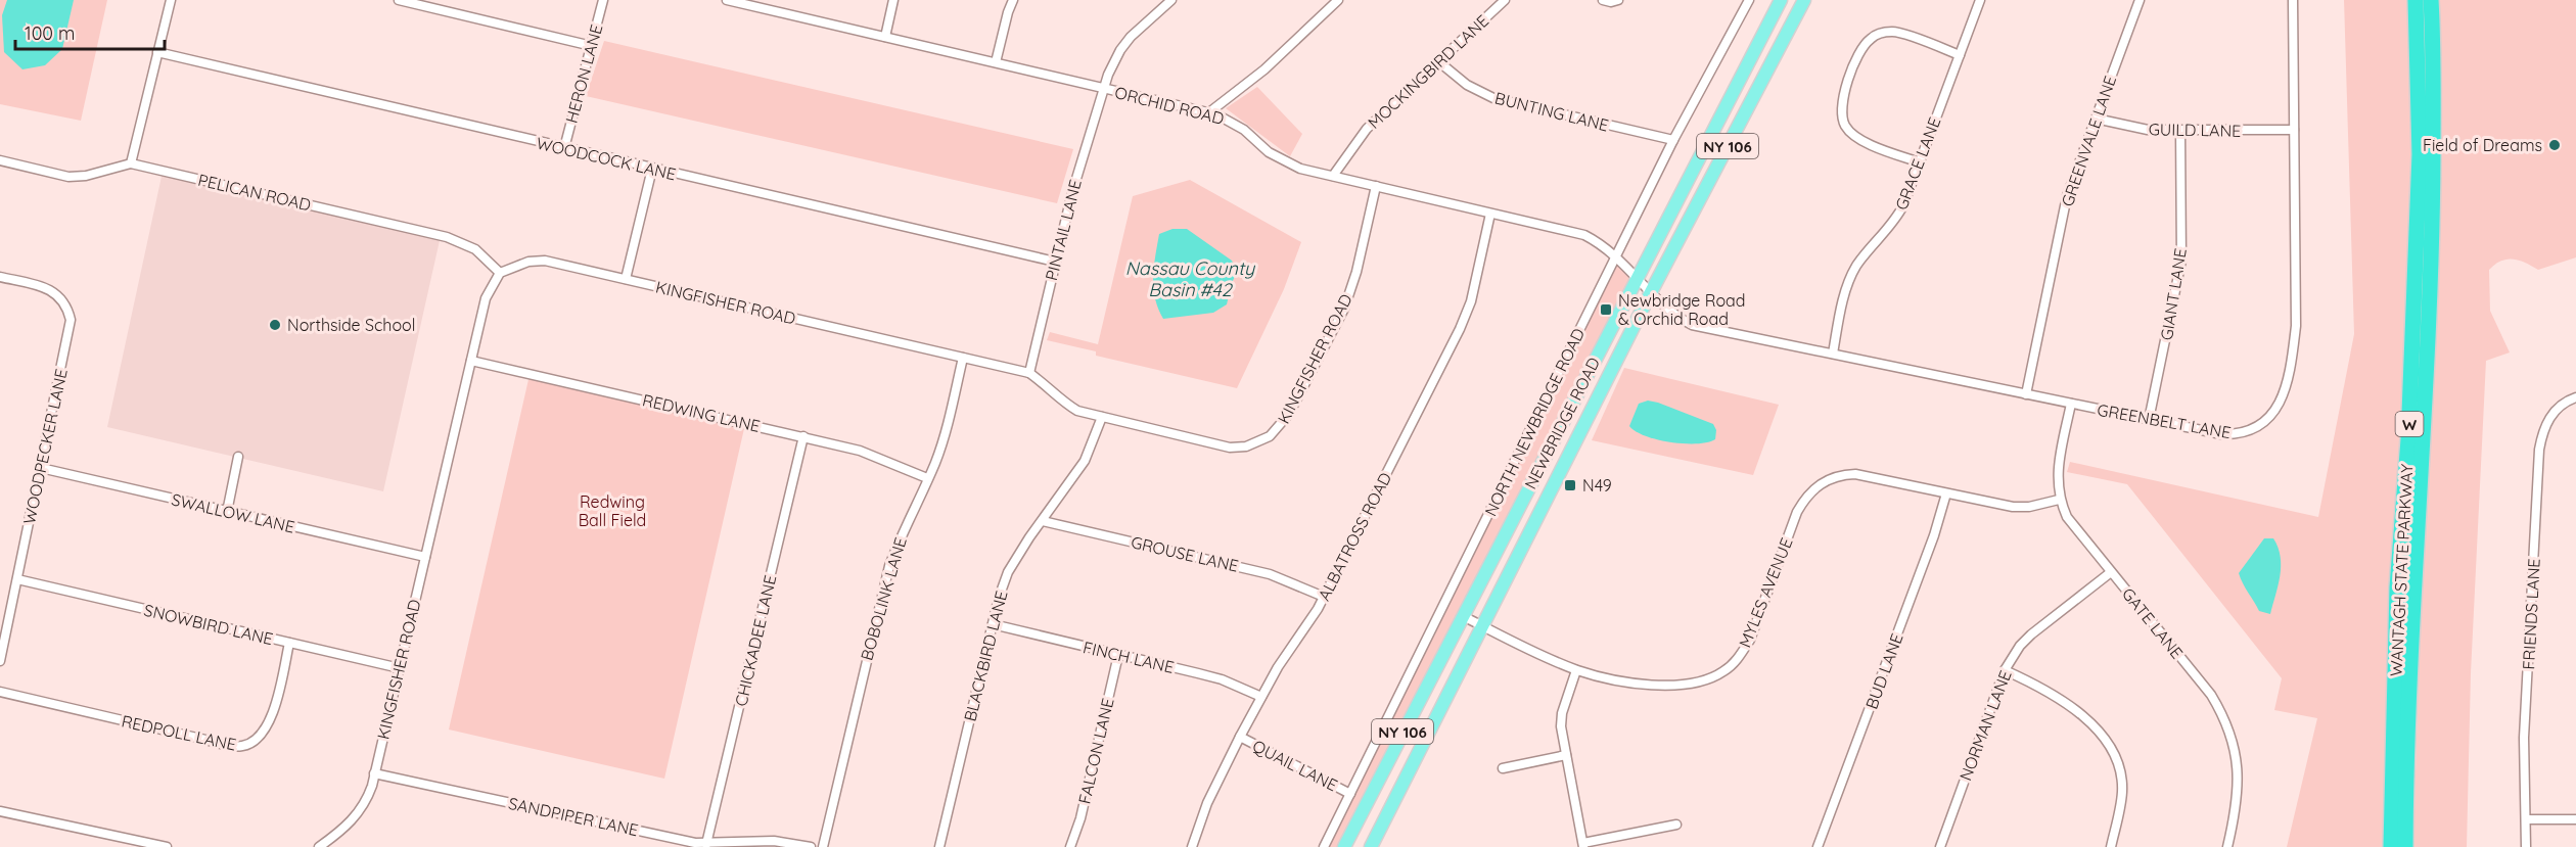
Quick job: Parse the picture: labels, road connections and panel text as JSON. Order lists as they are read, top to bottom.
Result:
{
  "streets": {
    "highway": ["W", "WANTAGH STATE PARKWAY"],
    "main road": ["NY 106", "NEWBRIDGE ROAD"],
    "street": [
      "MOCKINGBIRD LANE",
      "HERON LANE",
      "ORCHID ROAD",
      "BUNTING LANE",
      "GUILD LANE",
      "GREENVALE LANE",
      "WOODCOCK LANE",
      "GRACE LANE",
      "PELICAN ROAD",
      "PINTAIL LANE",
      "GIANT LANE",
      "KINGFISHER ROAD",
      "REDWING LANE",
      "GREENBELT LANE",
      "NORTH NEWBRIDGE ROAD",
      "WOODPECKER LANE",
      "SWALLOW LANE",
      "ALBATROSS ROAD",
      "GROUSE LANE",
      "MYLES AVENUE",
      "BOBOLINK LANE",
      "FRIENDS LANE",
      "GATE LANE",
      "SNOWBIRD LANE",
      "CHICKADEE LANE",
      "BLACKBIRD LANE",
      "FINCH LANE",
      "BUD LANE",
      "NORMAN LANE",
      "REDPOLL LANE",
      "FALCON LANE",
      "QUAIL LANE",
      "SANDPIPER LANE"
    ]
  },
  "crossings": [
    ["MOCKINGBIRD LANE", "ORCHID ROAD"],
    ["MOCKINGBIRD LANE", "BUNTING LANE"],
    ["HERON LANE", "WOODCOCK LANE"],
    ["ORCHID ROAD", "PINTAIL LANE"],
    ["ORCHID ROAD", "KINGFISHER ROAD"],
    ["ORCHID ROAD", "GREENBELT LANE"],
    ["ORCHID ROAD", "NORTH NEWBRIDGE ROAD"],
    ["ORCHID ROAD", "NEWBRIDGE ROAD"],
    ["ORCHID ROAD", "ALBATROSS ROAD"],
    ["BUNTING LANE", "NORTH NEWBRIDGE ROAD"],
    ["GUILD LANE", "GREENVALE LANE"],
    ["GUILD LANE", "GIANT LANE"],
    ["GUILD LANE", "GREENBELT LANE"],
    ["GREENVALE LANE", "GREENBELT LANE"],
    ["WOODCOCK LANE", "PINTAIL LANE"],
    ["GRACE LANE", "GREENBELT LANE"],
    ["PELICAN ROAD", "KINGFISHER ROAD"],
    ["PINTAIL LANE", "KINGFISHER ROAD"],
    ["GIANT LANE", "GREENBELT LANE"],
    ["KINGFISHER ROAD", "REDWING LANE"],
    ["KINGFISHER ROAD", "SWALLOW LANE"],
    ["KINGFISHER ROAD", "BOBOLINK LANE"],
    ["KINGFISHER ROAD", "SNOWBIRD LANE"],
    ["KINGFISHER ROAD", "BLACKBIRD LANE"],
    ["KINGFISHER ROAD", "SANDPIPER LANE"],
    ["REDWING LANE", "BOBOLINK LANE"],
    ["REDWING LANE", "CHICKADEE LANE"],
    ["GREENBELT LANE", "NEWBRIDGE ROAD"],
    ["GREENBELT LANE", "GATE LANE"],
    ["NORTH NEWBRIDGE ROAD", "QUAIL LANE"],
    ["NEWBRIDGE ROAD", "MYLES AVENUE"],
    ["WOODPECKER LANE", "SWALLOW LANE"],
    ["WOODPECKER LANE", "SNOWBIRD LANE"],
    ["ALBATROSS ROAD", "GROUSE LANE"],
    ["ALBATROSS ROAD", "FINCH LANE"],
    ["ALBATROSS ROAD", "QUAIL LANE"],
    ["GROUSE LANE", "BLACKBIRD LANE"],
    ["MYLES AVENUE", "GATE LANE"],
    ["MYLES AVENUE", "BUD LANE"],
    ["GATE LANE", "NORMAN LANE"],
    ["SNOWBIRD LANE", "REDPOLL LANE"],
    ["CHICKADEE LANE", "SANDPIPER LANE"],
    ["BLACKBIRD LANE", "FINCH LANE"],
    ["FINCH LANE", "FALCON LANE"]
  ],
  "water": ["Nassau County Basin #42"],
  "parks": ["Redwing Ball Field"],
  "places": {
    "other": ["Field of Dreams", "Northside School"],
    "transit": ["Newbridge Road & Orchid Road", "N49"]
  },
  "scale_bar": "100 m"
}
